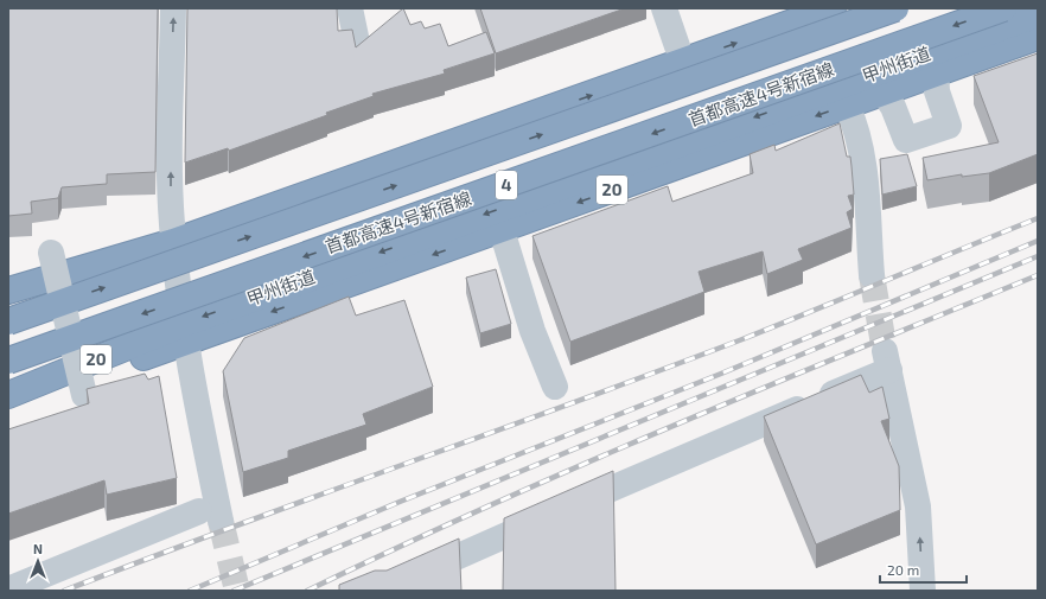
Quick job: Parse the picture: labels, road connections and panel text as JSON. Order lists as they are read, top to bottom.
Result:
{
  "streets": {
    "highway": [
      "甲州街道",
      "首都高速4号新宿線",
      "4",
      "20"
    ]
  },
  "crossings": [
    ["甲州街道", "20"]
  ],
  "scale_bar": "20 m",
  "north": "top"
}
